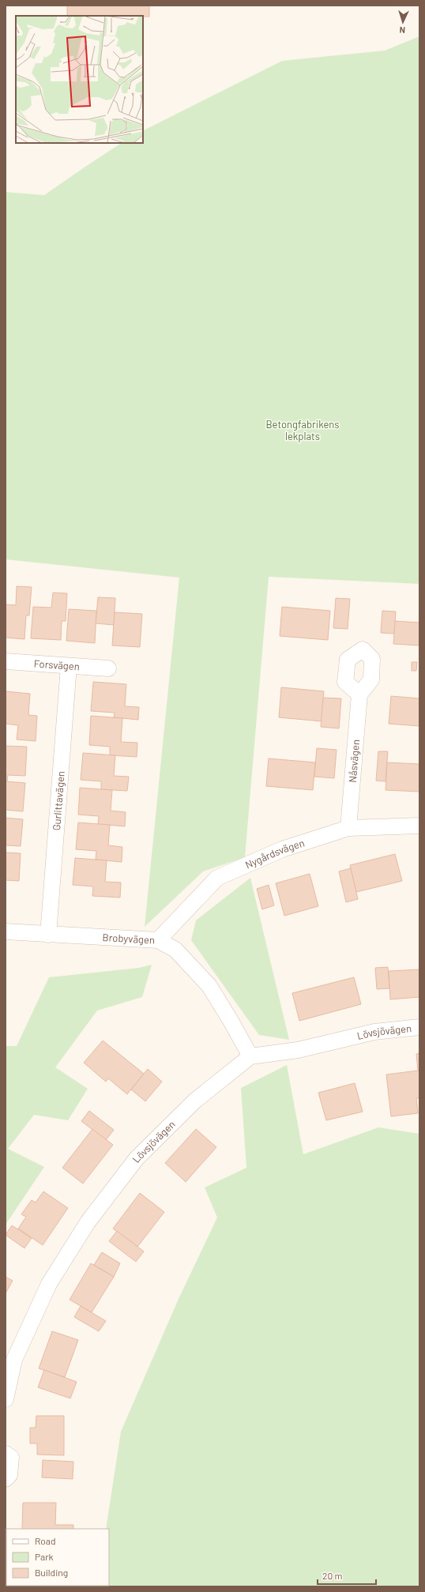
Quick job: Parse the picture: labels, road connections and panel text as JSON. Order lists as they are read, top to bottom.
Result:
{
  "streets": {
    "street": [
      "Forsvägen",
      "Nåsvägen",
      "Gurlittavägen",
      "Nygårdsvägen",
      "Brobyvägen",
      "Lövsjövägen"
    ]
  },
  "crossings": [
    ["Forsvägen", "Gurlittavägen"],
    ["Nåsvägen", "Nygårdsvägen"],
    ["Gurlittavägen", "Brobyvägen"],
    ["Nygårdsvägen", "Brobyvägen"],
    ["Brobyvägen", "Lövsjövägen"]
  ],
  "parks": ["Betongfabrikens lekplats"],
  "legend": ["Road", "Park", "Building"],
  "scale_bar": "20 m",
  "north": "bottom"
}
